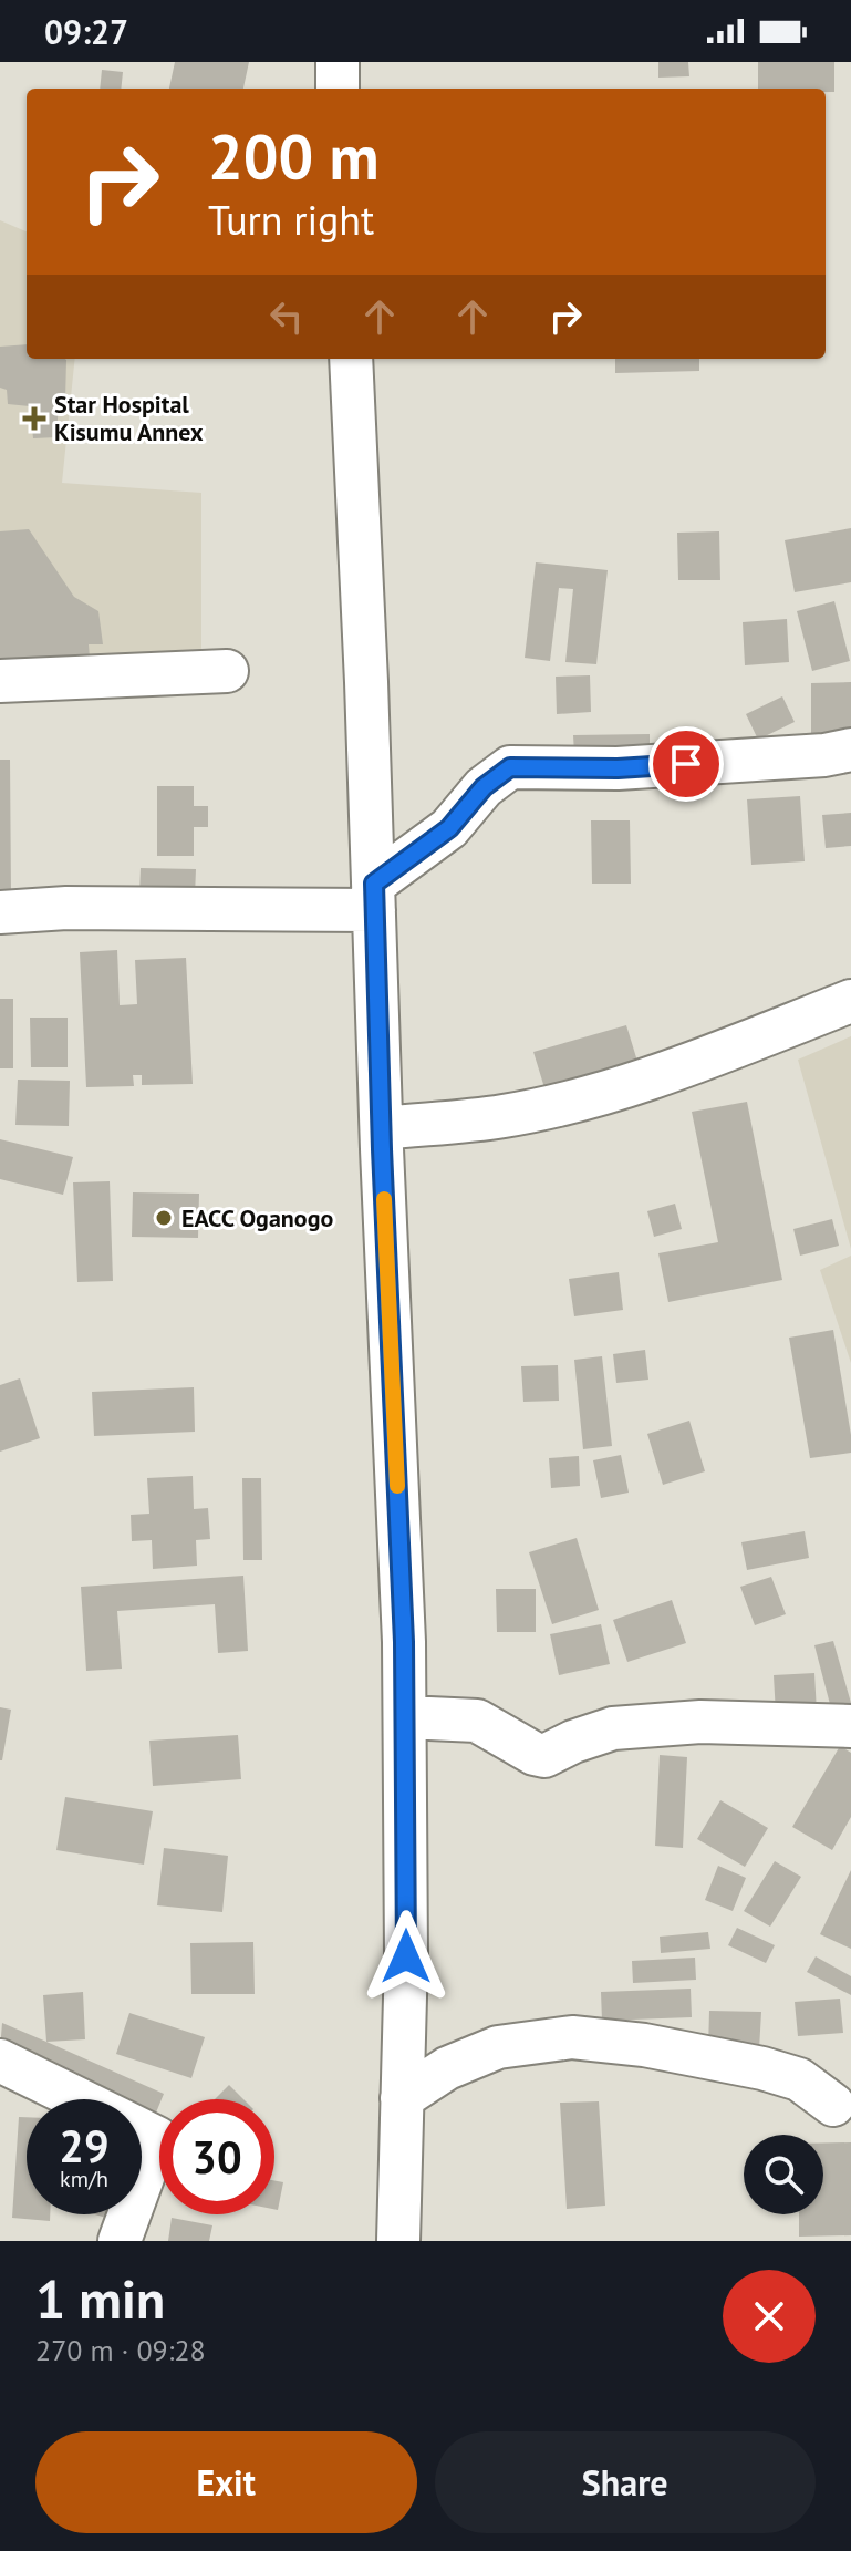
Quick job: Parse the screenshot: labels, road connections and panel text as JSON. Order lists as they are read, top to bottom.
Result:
{
  "places": {
    "health": ["Star Hospital Kisumu Annex"],
    "other": ["EACC Oganogo"]
  },
  "page": {
    "status": "09:27",
    "turn": ["200 m", "Turn right"],
    "speed": "29 km/h",
    "limit": "30",
    "heading": ["1 min", "270 m · 09:28"],
    "buttons": ["Exit", "Share"]
  }
}
